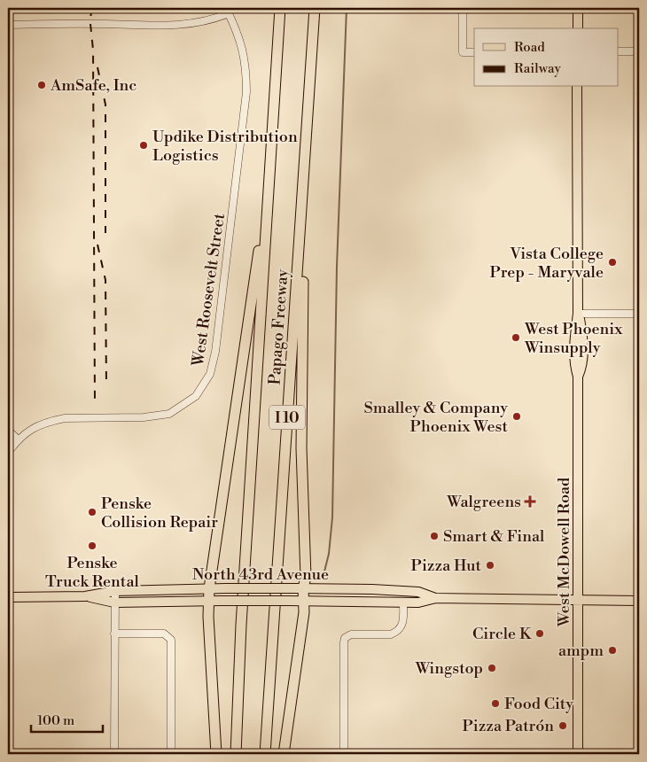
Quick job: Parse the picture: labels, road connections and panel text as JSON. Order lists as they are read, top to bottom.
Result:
{
  "streets": {
    "highway": ["Papago Freeway", "I 10"],
    "main road": ["West McDowell Road", "North 43rd Avenue"],
    "street": ["West Roosevelt Street"]
  },
  "crossings": [
    ["West McDowell Road", "North 43rd Avenue"]
  ],
  "places": {
    "other": [
      "AmSafe, Inc",
      "Updike Distribution Logistics",
      "Vista College Prep - Maryvale",
      "West Phoenix Winsupply",
      "Smalley & Company Phoenix West",
      "Penske Collision Repair",
      "Smart & Final",
      "Penske Truck Rental",
      "Pizza Hut",
      "Circle K",
      "ampm",
      "Wingstop",
      "Food City",
      "Pizza Patrón"
    ],
    "health": ["Walgreens"]
  },
  "legend": ["Road", "Railway"],
  "scale_bar": "100 m"
}
